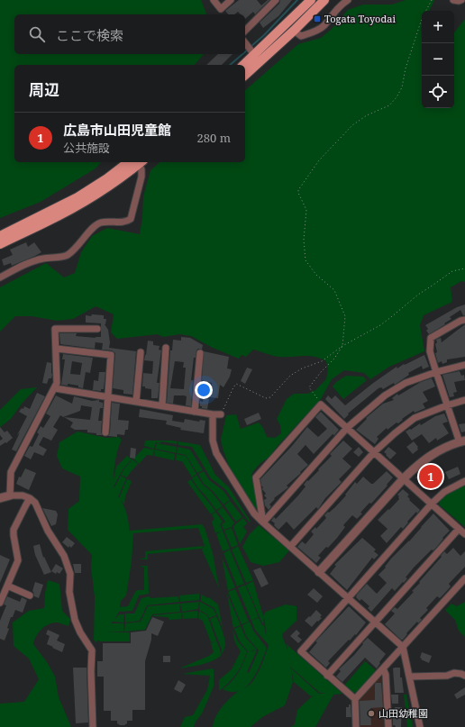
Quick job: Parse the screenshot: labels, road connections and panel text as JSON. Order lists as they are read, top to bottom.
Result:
{
  "places": {
    "transit": ["Togata Toyodai"],
    "other": ["山田幼稚園"]
  },
  "page": {
    "map_buttons": ["+", "−"],
    "search": "ここで検索",
    "heading": "周辺",
    "list": [
      {
        "mark": "1",
        "name": "広島市山田児童館",
        "note": "公共施設",
        "value": "280 m"
      }
    ],
    "pins": "1"
  }
}
